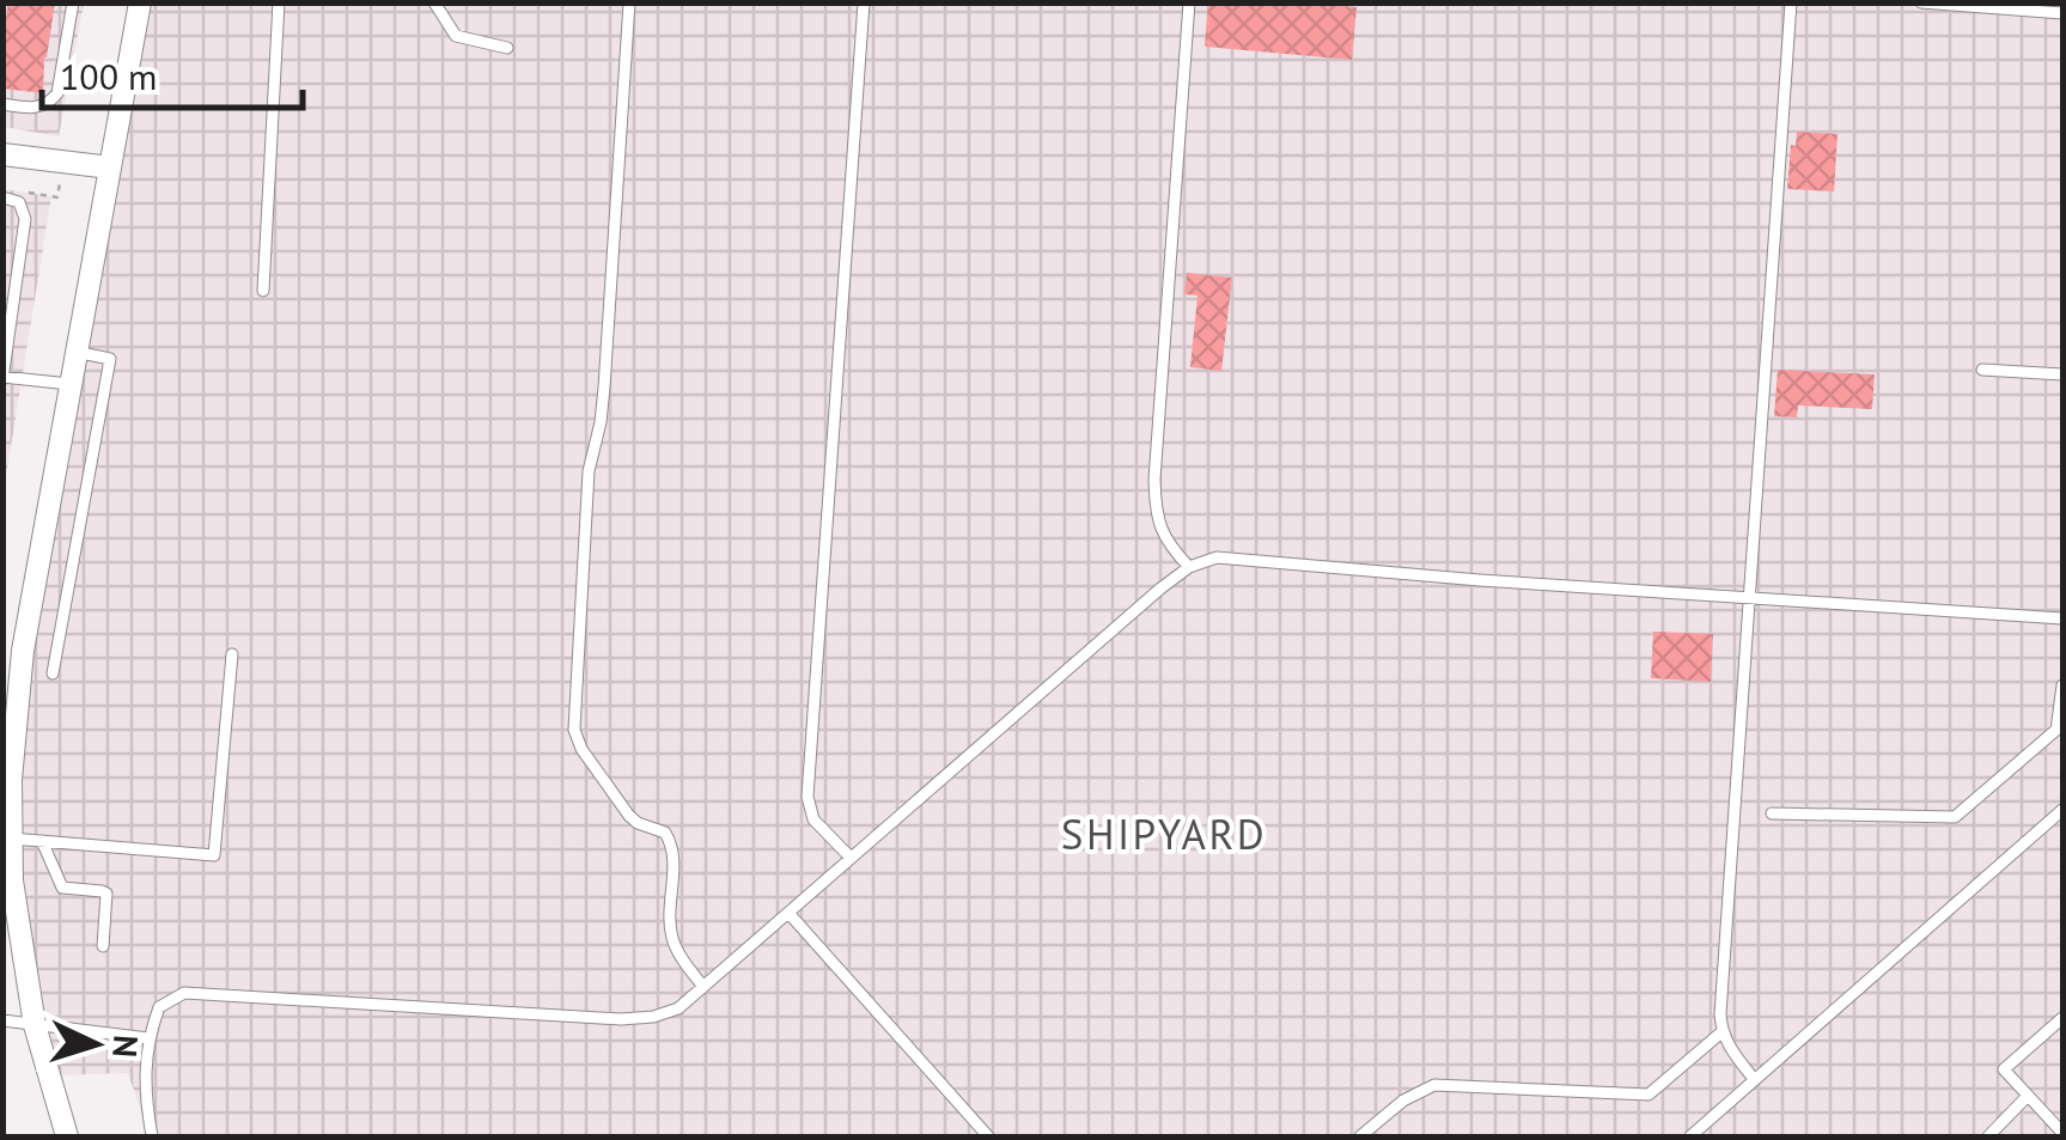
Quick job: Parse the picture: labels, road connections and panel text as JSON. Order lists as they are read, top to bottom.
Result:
{
  "districts": ["SHIPYARD"],
  "scale_bar": "100 m",
  "north": "right"
}
